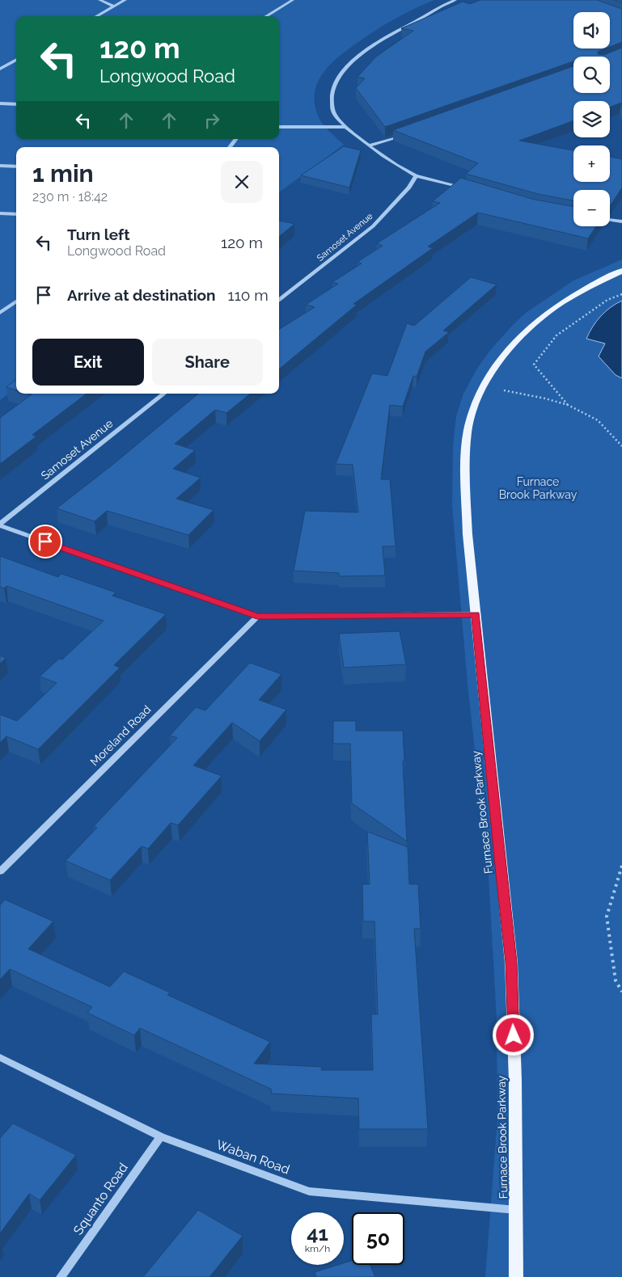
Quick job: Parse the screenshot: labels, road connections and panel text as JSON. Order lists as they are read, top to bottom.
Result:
{
  "streets": {
    "main road": ["Furnace Brook Parkway"],
    "street": [
      "Samoset Avenue",
      "Moreland Road",
      "Waban Road",
      "Squanto Road"
    ]
  },
  "crossings": [
    ["Furnace Brook Parkway", "Waban Road"],
    ["Waban Road", "Squanto Road"]
  ],
  "parks": ["Furnace Brook Parkway"],
  "page": {
    "map_buttons": ["+", "−"],
    "turn": ["120 m", "Longwood Road"],
    "heading": ["1 min", "230 m · 18:42"],
    "list": [
      {
        "name": "Turn left",
        "note": "Longwood Road",
        "value": "120 m"
      },
      {
        "name": "Arrive at destination",
        "value": "110 m"
      }
    ],
    "buttons": ["Exit", "Share"],
    "speed": "41 km/h",
    "limit": "50"
  }
}
